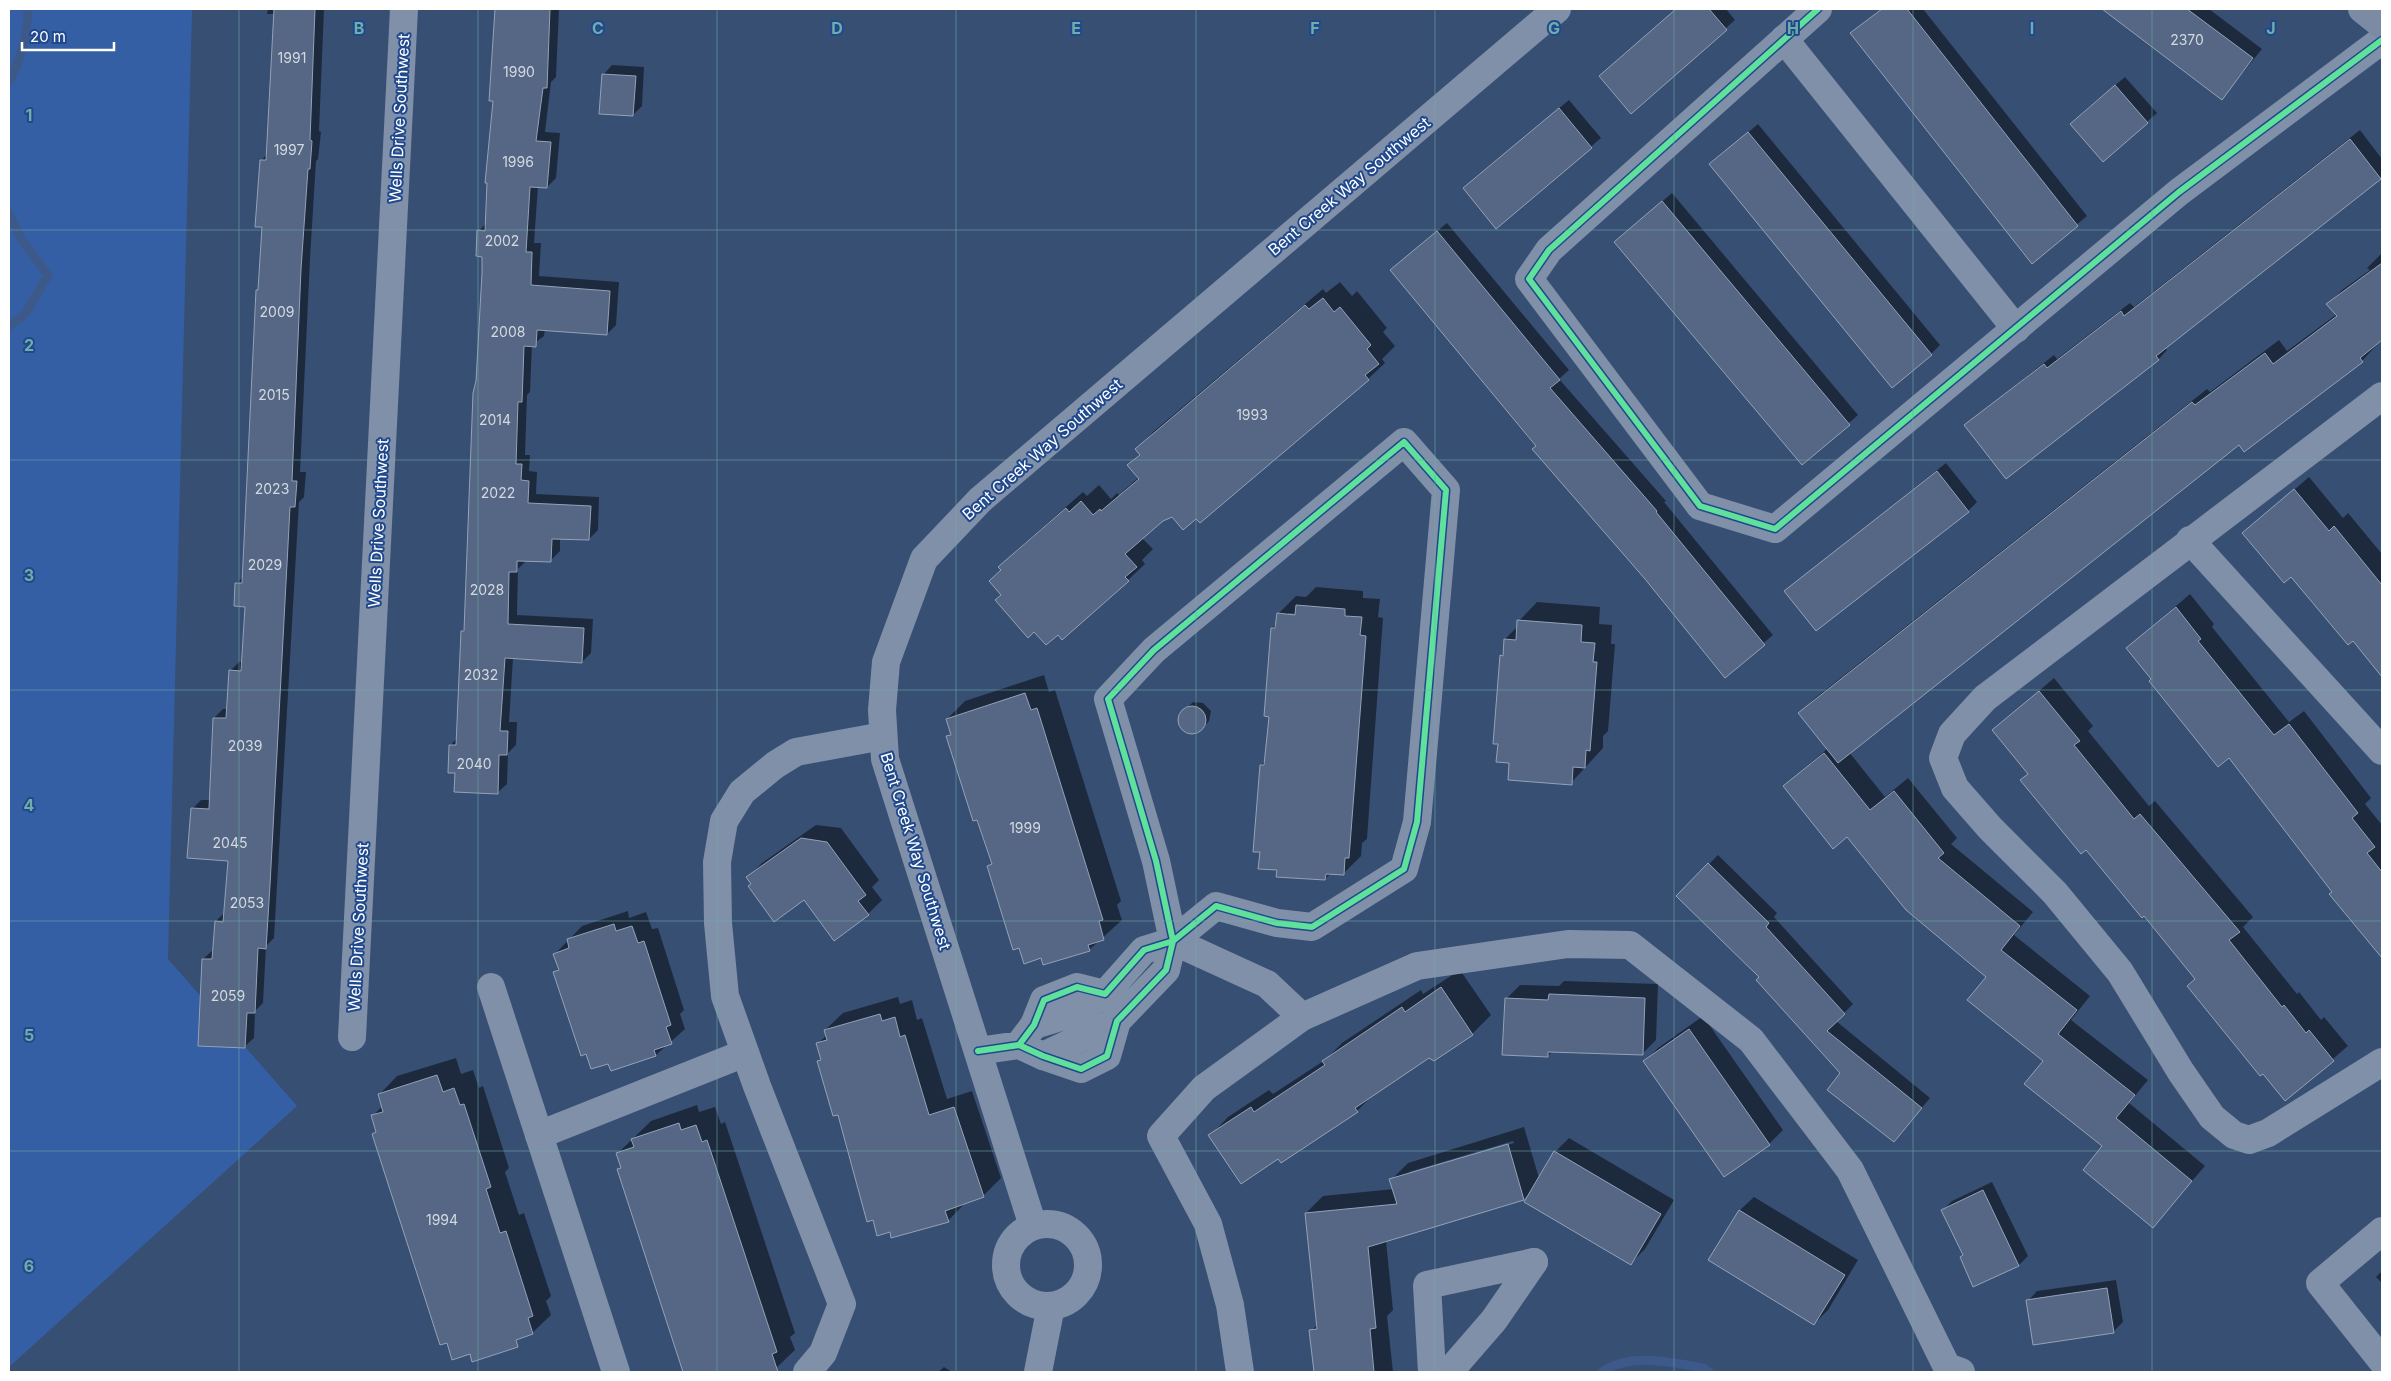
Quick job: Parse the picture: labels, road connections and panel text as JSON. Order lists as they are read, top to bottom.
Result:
{
  "streets": {
    "street": ["Wells Drive Southwest", "Bent Creek Way Southwest"]
  },
  "house_numbers": [
    "2370",
    "1991",
    "1990",
    "1997",
    "1996",
    "2002",
    "2009",
    "2008",
    "2015",
    "1993",
    "2014",
    "2023",
    "2022",
    "2029",
    "2028",
    "2032",
    "2039",
    "2040",
    "1999",
    "2045",
    "2053",
    "2059",
    "1994"
  ],
  "scale_bar": "20 m",
  "grid": {
    "columns": [
      "B",
      "C",
      "D",
      "E",
      "F",
      "G",
      "H",
      "I",
      "J"
    ],
    "rows": [
      "1",
      "2",
      "3",
      "4",
      "5",
      "6"
    ]
  }
}
